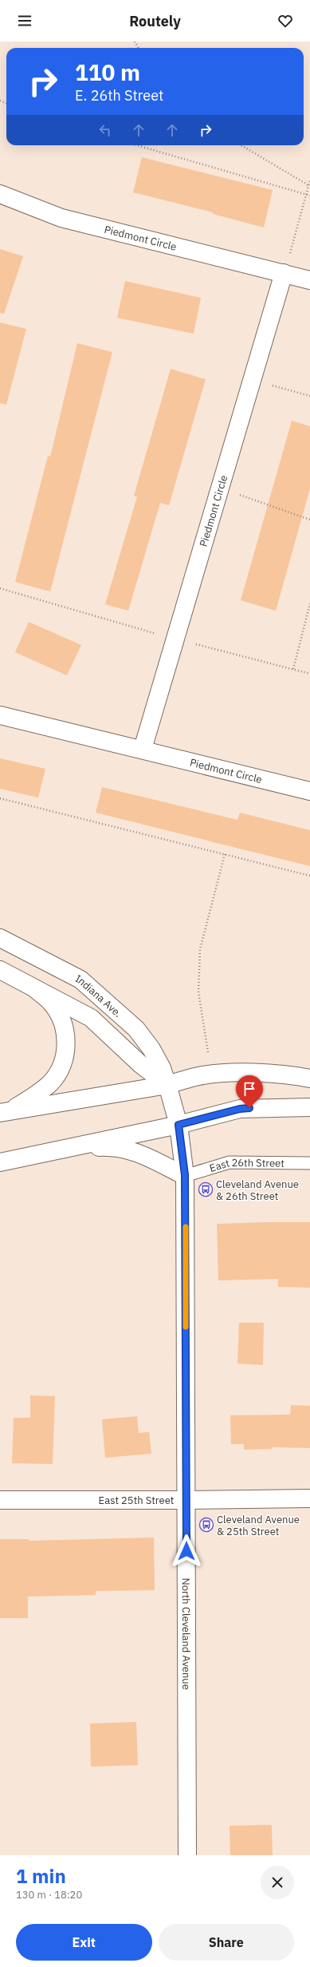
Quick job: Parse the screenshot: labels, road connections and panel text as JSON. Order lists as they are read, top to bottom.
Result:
{
  "streets": {
    "main road": [
      "Piedmont Circle",
      "Indiana Ave.",
      "East 25th Street",
      "North Cleveland Avenue"
    ],
    "lane": ["East 26th Street"]
  },
  "crossings": [
    ["Indiana Ave.", "North Cleveland Avenue"],
    ["East 26th Street", "North Cleveland Avenue"],
    ["East 25th Street", "North Cleveland Avenue"]
  ],
  "places": {
    "bus stop": ["Cleveland Avenue & 26th Street", "Cleveland Avenue & 25th Street"]
  },
  "page": {
    "header": "Routely",
    "turn": ["110 m", "E. 26th Street"],
    "heading": ["1 min", "130 m · 18:20"],
    "buttons": ["Exit", "Share"]
  }
}
